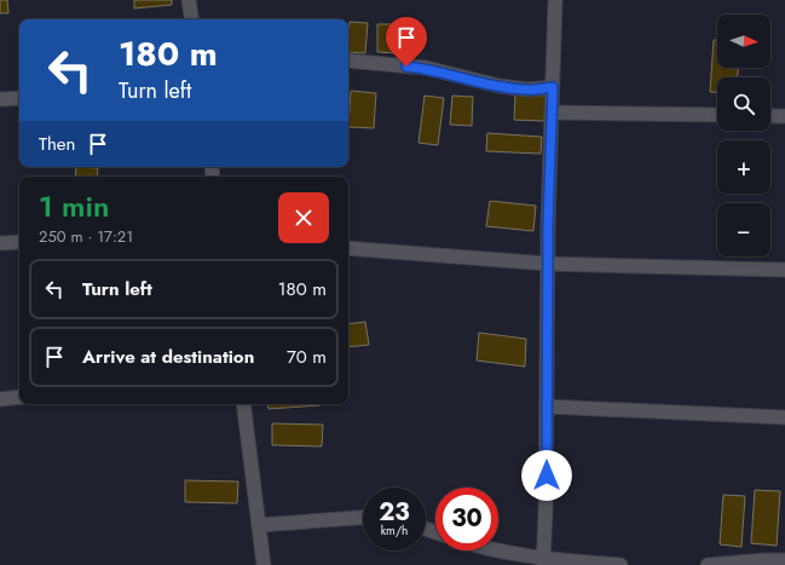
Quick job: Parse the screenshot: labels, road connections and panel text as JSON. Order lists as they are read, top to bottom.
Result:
{
  "north": "right",
  "page": {
    "map_buttons": ["+", "−"],
    "turn": ["180 m", "Turn left"],
    "then": "Then",
    "heading": ["1 min", "250 m · 17:21"],
    "list": [
      {
        "name": "Turn left",
        "value": "180 m"
      },
      {
        "name": "Arrive at destination",
        "value": "70 m"
      }
    ],
    "speed": "23 km/h",
    "limit": "30"
  }
}
